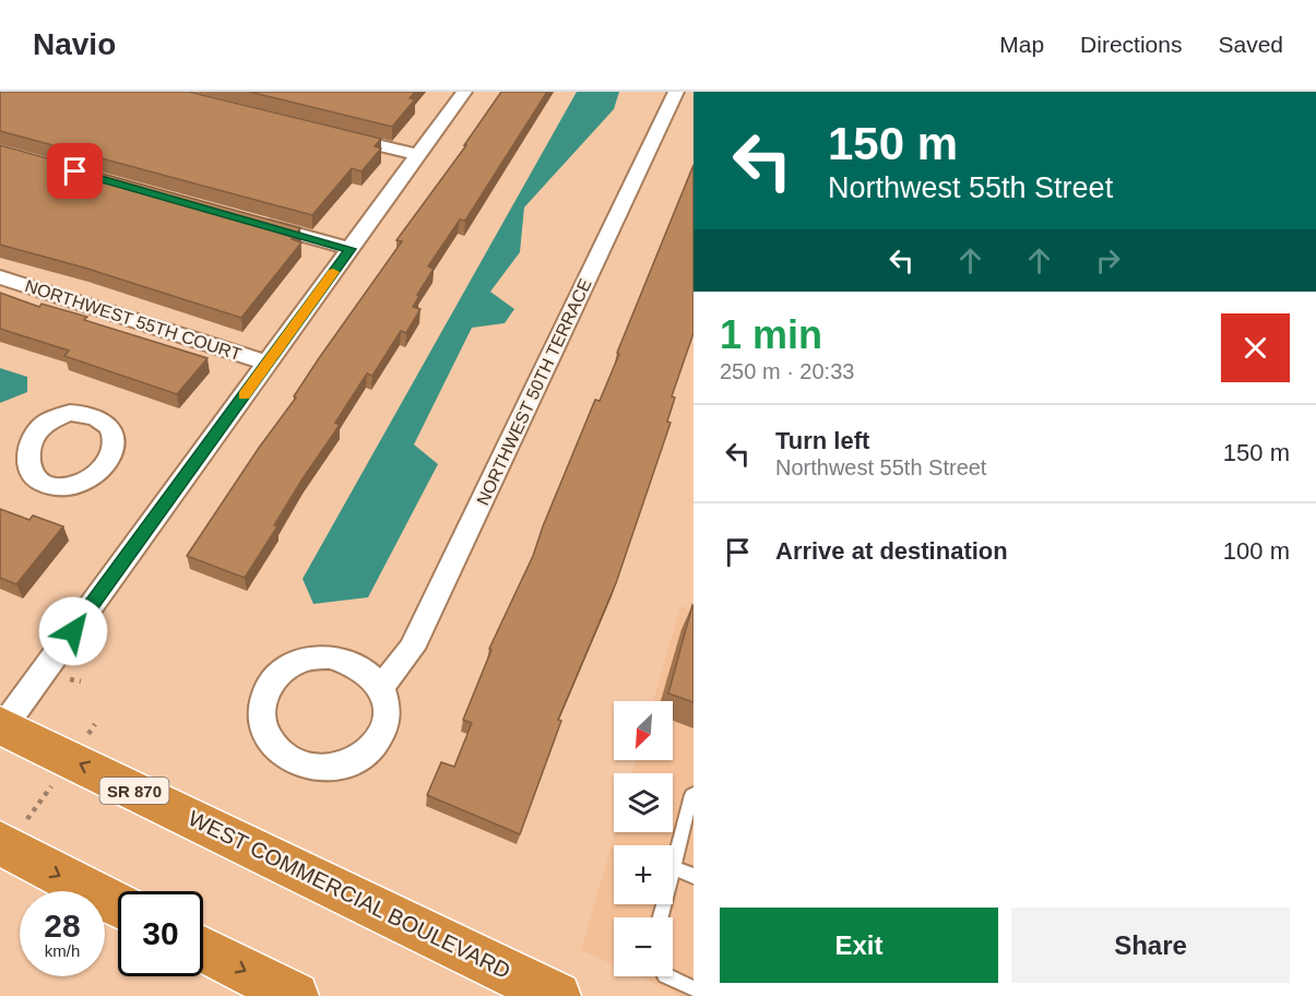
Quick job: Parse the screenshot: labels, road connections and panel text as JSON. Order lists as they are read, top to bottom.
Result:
{
  "streets": {
    "highway": ["SR 870", "WEST COMMERCIAL BOULEVARD"],
    "street": ["NORTHWEST 55TH COURT", "NORTHWEST 50TH TERRACE"]
  },
  "north": "bottom left",
  "page": {
    "header": "Navio",
    "nav": ["Map", "Directions", "Saved"],
    "turn": ["150 m", "Northwest 55th Street"],
    "heading": ["1 min", "250 m · 20:33"],
    "list": [
      {
        "name": "Turn left",
        "note": "Northwest 55th Street",
        "value": "150 m"
      },
      {
        "name": "Arrive at destination",
        "value": "100 m"
      }
    ],
    "map_buttons": ["+", "−"],
    "speed": "28 km/h",
    "limit": "30",
    "buttons": ["Exit", "Share"]
  }
}
